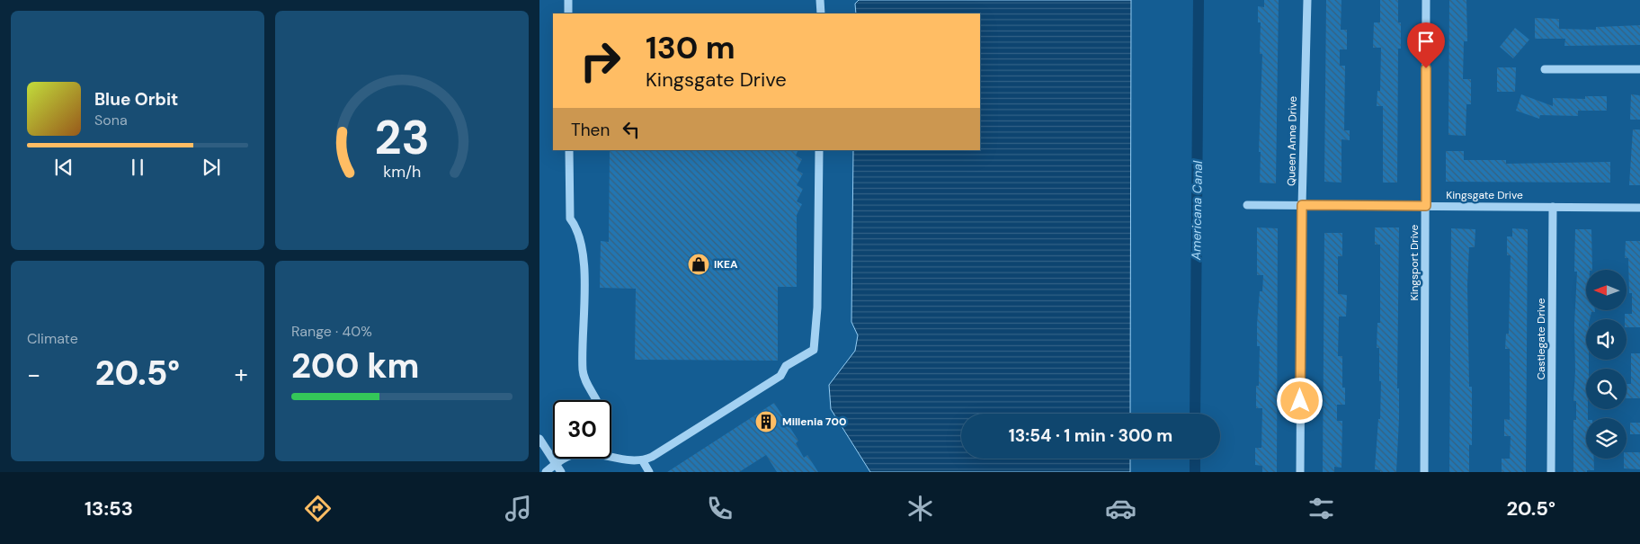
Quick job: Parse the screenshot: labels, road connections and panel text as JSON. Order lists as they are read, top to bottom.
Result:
{
  "streets": {
    "street": [
      "Queen Anne Drive",
      "Kingsgate Drive",
      "Kingsport Drive",
      "Castlegate Drive"
    ]
  },
  "crossings": [
    ["Queen Anne Drive", "Kingsgate Drive"],
    ["Kingsgate Drive", "Kingsport Drive"],
    ["Kingsgate Drive", "Castlegate Drive"]
  ],
  "water": ["Americana Canal"],
  "places": {
    "shop": ["IKEA"],
    "building": ["Millenia 700"]
  },
  "north": "left",
  "page": {
    "turn": ["130 m", "Kingsgate Drive"],
    "song": ["Blue Orbit", "Sona"],
    "then": "Then",
    "tile": [
      "Climate",
      ["Range · 40%", "200 km"]
    ],
    "heat": ["−", "20.5°", "+"],
    "limit": "30",
    "trip": "13:54 · 1 min · 300 m",
    "tabs": ["13:53", "20.5°"],
    "gauge": ["23", "km/h"]
  }
}
